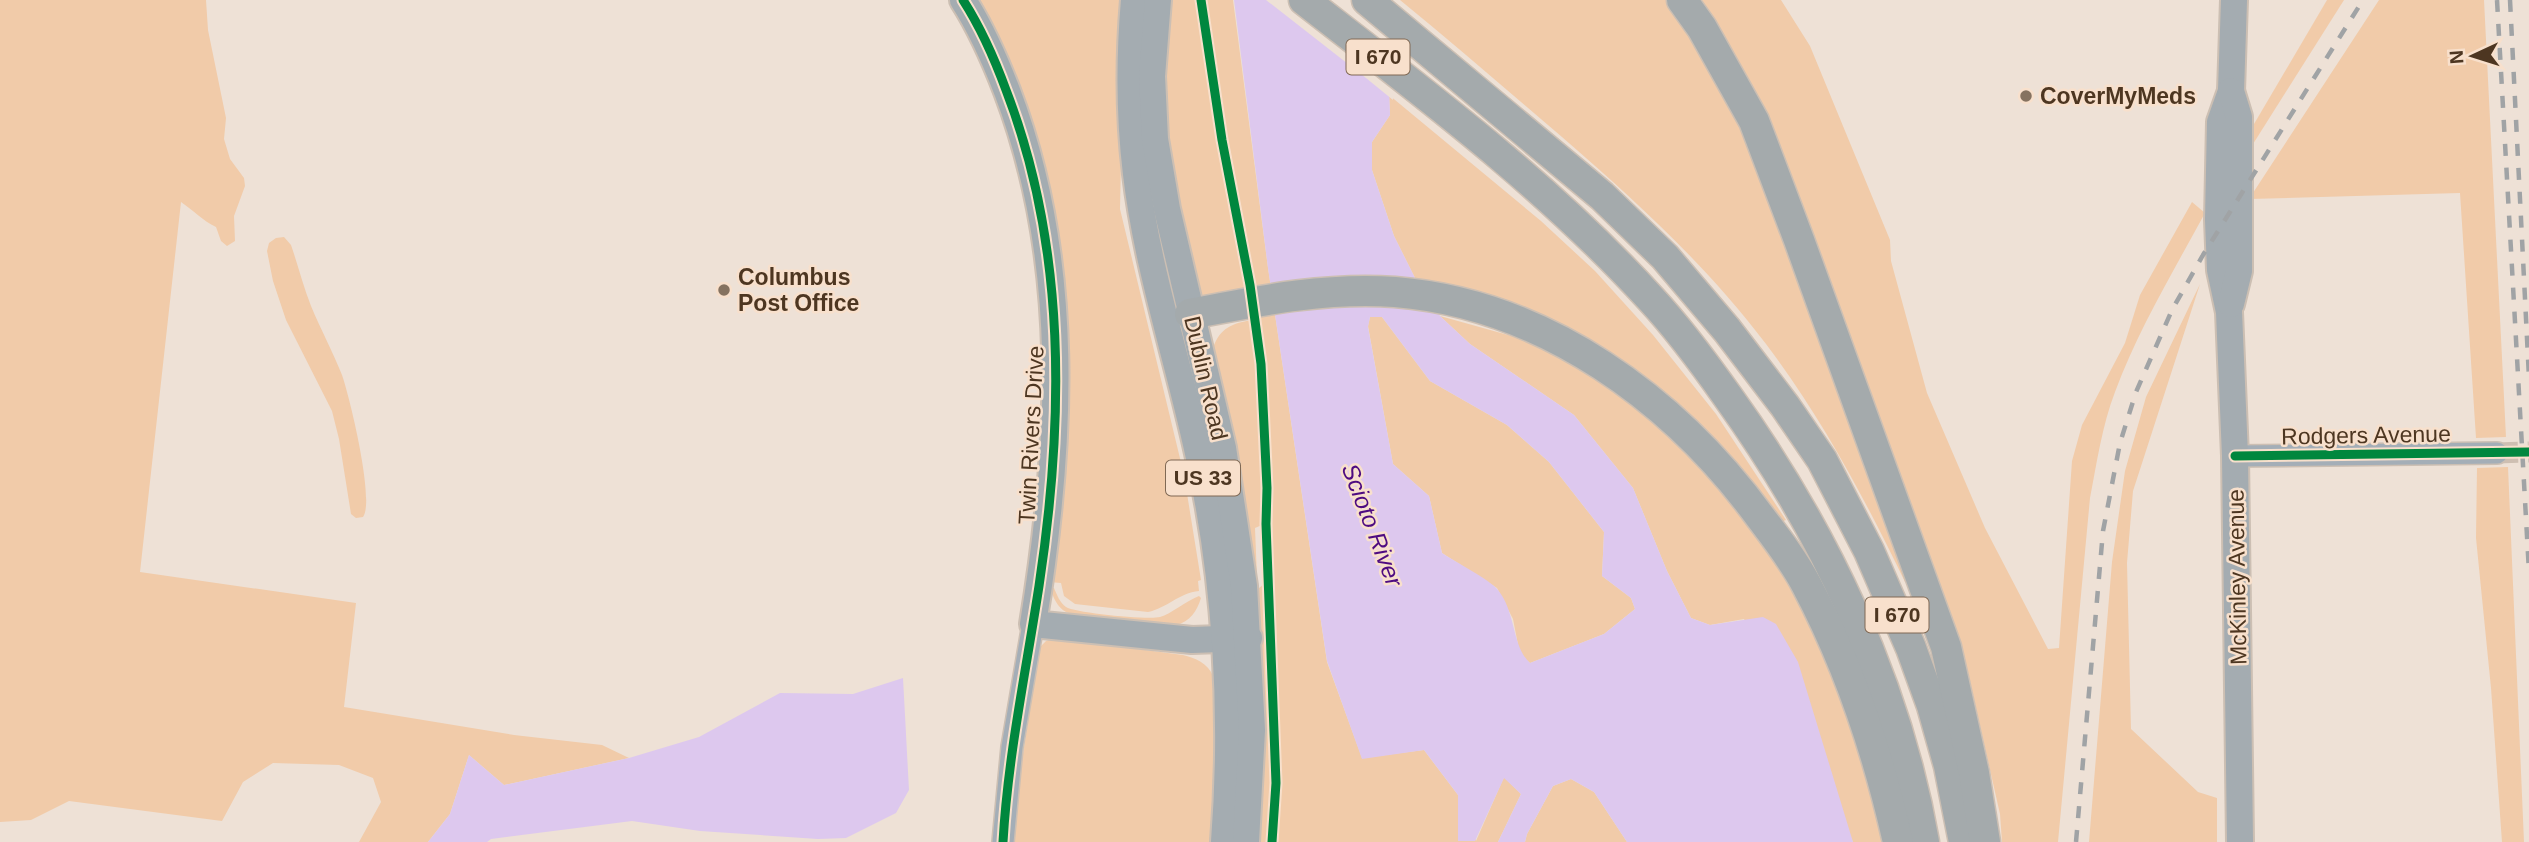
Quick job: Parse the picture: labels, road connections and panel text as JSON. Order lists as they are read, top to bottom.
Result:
{
  "streets": {
    "highway": ["I 670"],
    "main road": [
      "Dublin Road",
      "Twin Rivers Drive",
      "US 33",
      "McKinley Avenue"
    ],
    "street": ["Rodgers Avenue"]
  },
  "crossings": [
    ["Rodgers Avenue", "McKinley Avenue"]
  ],
  "water": ["Scioto River"],
  "places": ["CoverMyMeds", "Columbus Post Office"],
  "north": "left"
}
